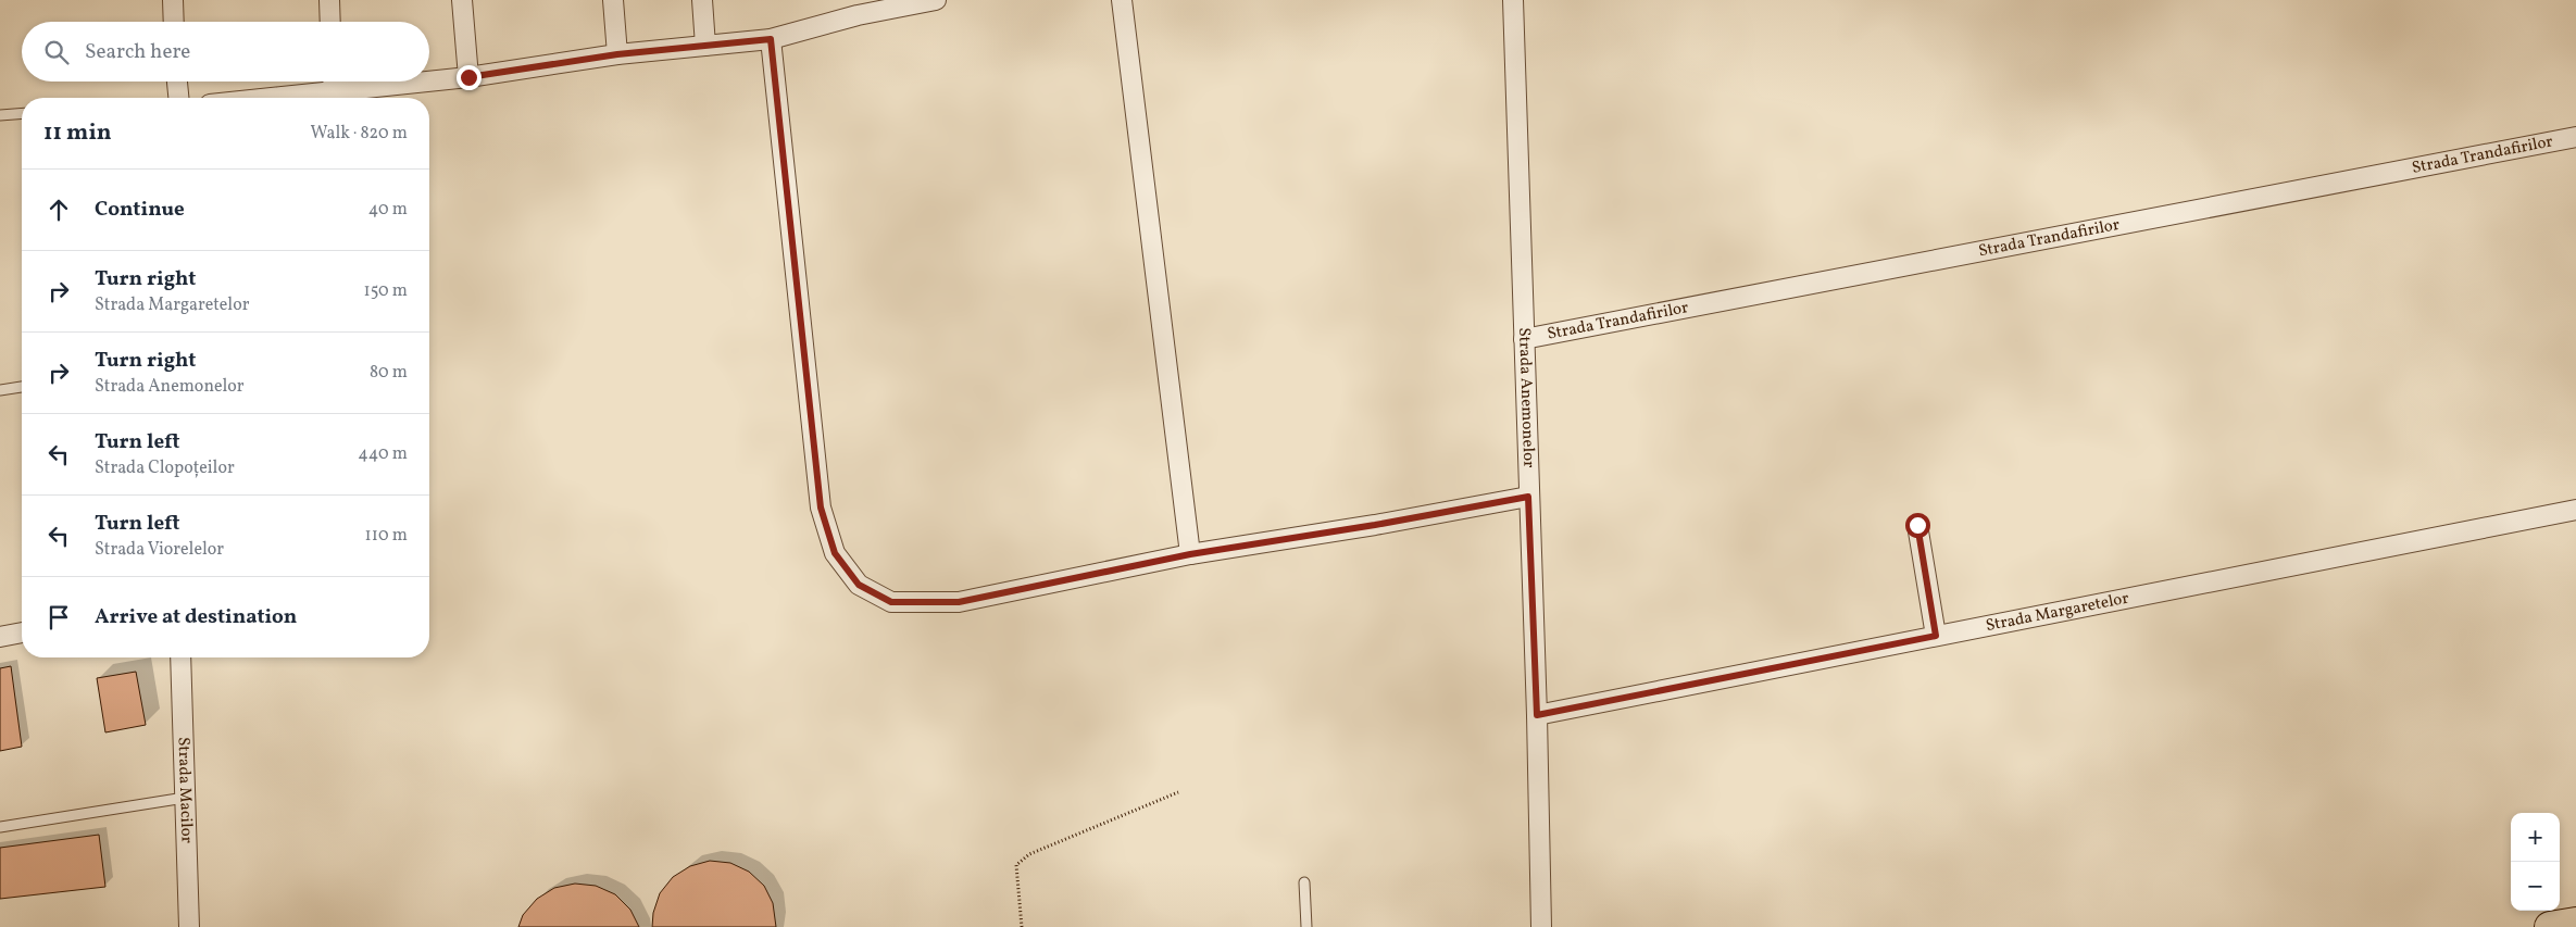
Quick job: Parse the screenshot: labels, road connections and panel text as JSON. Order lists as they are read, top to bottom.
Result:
{
  "streets": {
    "street": [
      "Strada Trandafirilor",
      "Strada Anemonelor",
      "Strada Margaretelor",
      "Strada Macilor"
    ]
  },
  "crossings": [
    ["Strada Trandafirilor", "Strada Anemonelor"],
    ["Strada Anemonelor", "Strada Margaretelor"]
  ],
  "page": {
    "search": "Search here",
    "heading": ["11 min", "Walk · 820 m"],
    "list": [
      ["Continue", "40 m"],
      ["Turn right", "Strada Margaretelor", "150 m"],
      ["Turn right", "Strada Anemonelor", "80 m"],
      ["Turn left", "Strada Clopoțeilor", "440 m"],
      ["Turn left", "Strada Viorelelor", "110 m"],
      "Arrive at destination"
    ],
    "map_buttons": ["+", "−"]
  }
}
